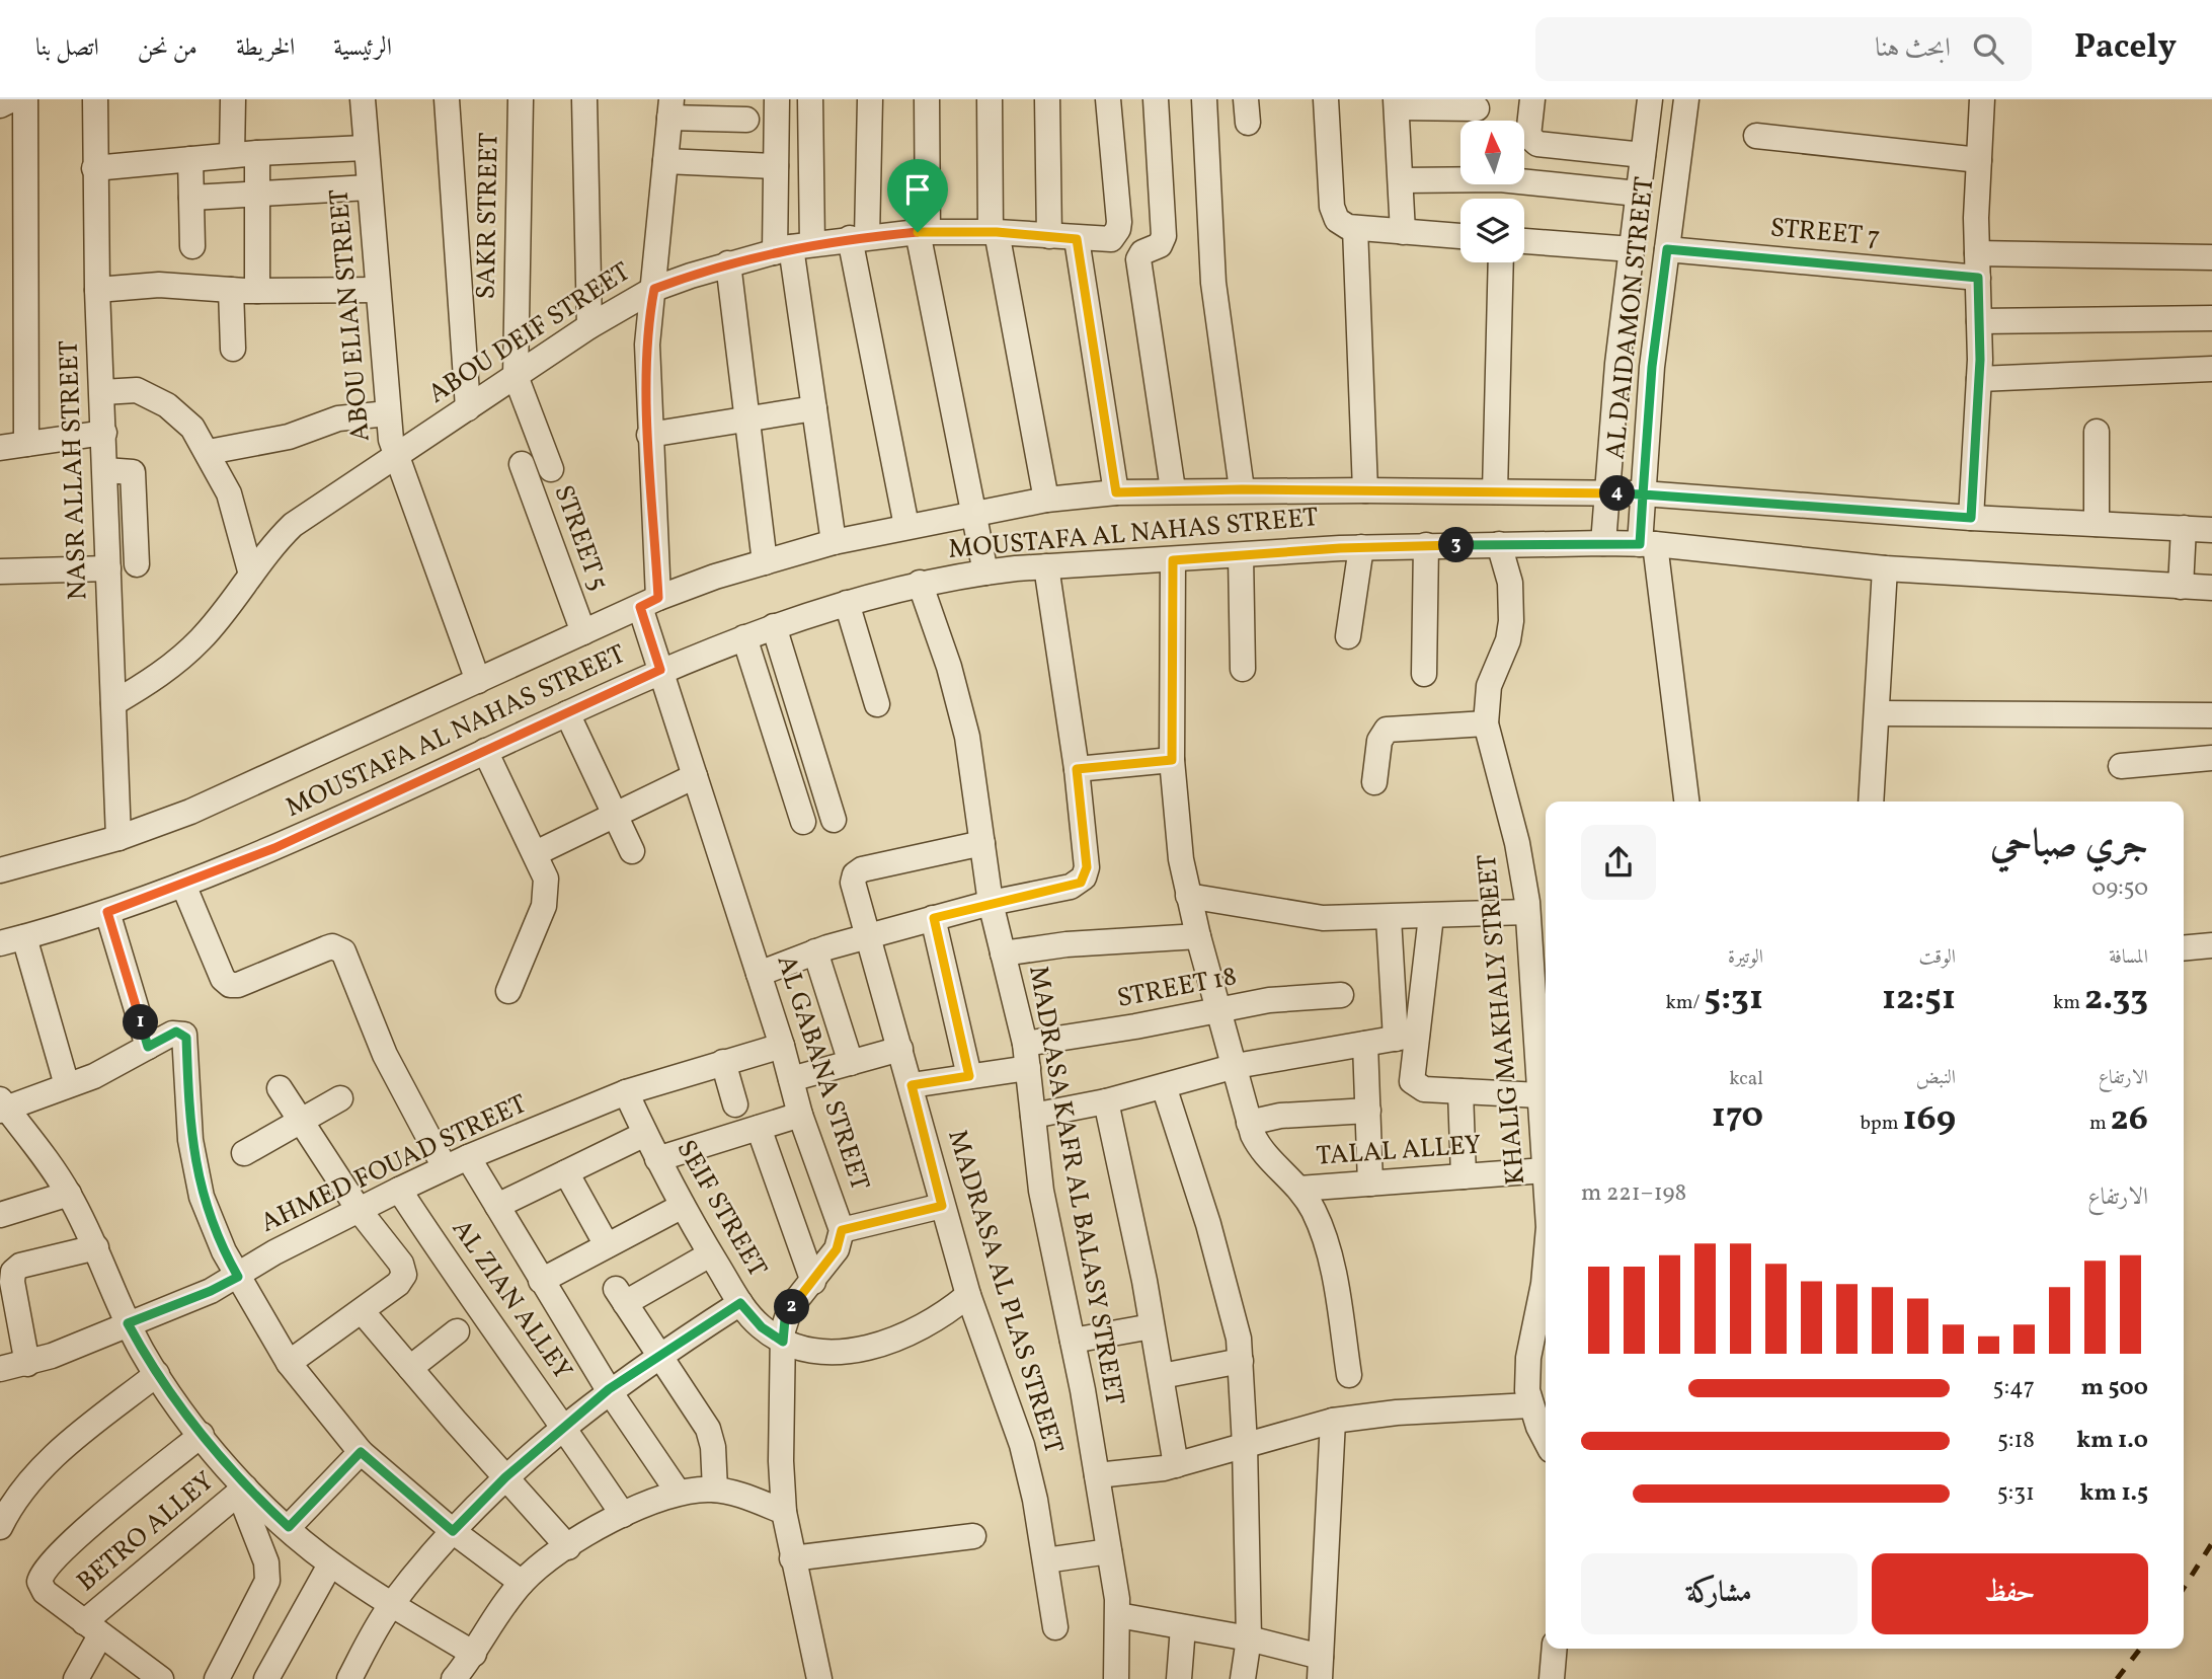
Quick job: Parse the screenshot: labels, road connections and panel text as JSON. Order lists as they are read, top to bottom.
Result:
{
  "streets": {
    "street": [
      "SAKR STREET",
      "STREET 7",
      "ABOU ELIAN STREET",
      "AL DAIDAMON STREET",
      "ABOU DEIF STREET",
      "NASR ALLAH STREET",
      "MOUSTAFA AL NAHAS STREET",
      "STREET 5",
      "STREET 18",
      "KHALIG MAKHALY STREET",
      "AL GABANA STREET",
      "TALAL ALLEY",
      "AHMED FOUAD STREET",
      "MADRASA KAFR AL BALASY STREET",
      "SEIF STREET",
      "MADRASA AL PLAS STREET",
      "AL ZIAN ALLEY",
      "BETRO ALLEY"
    ]
  },
  "crossings": [
    ["SAKR STREET", "ABOU DEIF STREET"],
    ["STREET 7", "AL DAIDAMON STREET"],
    ["ABOU ELIAN STREET", "ABOU DEIF STREET"],
    ["ABOU ELIAN STREET", "MOUSTAFA AL NAHAS STREET"],
    ["AL DAIDAMON STREET", "MOUSTAFA AL NAHAS STREET"],
    ["ABOU DEIF STREET", "NASR ALLAH STREET"],
    ["ABOU DEIF STREET", "AL GABANA STREET"],
    ["NASR ALLAH STREET", "MOUSTAFA AL NAHAS STREET"],
    ["MOUSTAFA AL NAHAS STREET", "STREET 5"],
    ["MOUSTAFA AL NAHAS STREET", "KHALIG MAKHALY STREET"],
    ["MOUSTAFA AL NAHAS STREET", "AL GABANA STREET"],
    ["MOUSTAFA AL NAHAS STREET", "MADRASA KAFR AL BALASY STREET"],
    ["STREET 18", "MADRASA KAFR AL BALASY STREET"],
    ["STREET 18", "MADRASA AL PLAS STREET"],
    ["KHALIG MAKHALY STREET", "TALAL ALLEY"],
    ["AL GABANA STREET", "AHMED FOUAD STREET"],
    ["AL GABANA STREET", "SEIF STREET"],
    ["AHMED FOUAD STREET", "SEIF STREET"],
    ["AHMED FOUAD STREET", "AL ZIAN ALLEY"],
    ["MADRASA KAFR AL BALASY STREET", "MADRASA AL PLAS STREET"]
  ],
  "north": "top",
  "page": {
    "header": "Pacely",
    "search": "ابحث هنا",
    "nav": [
      "الرئيسية",
      "الخريطة",
      "من نحن",
      "اتصل بنا"
    ],
    "pins": [
      "4",
      "3",
      "1",
      "2"
    ],
    "heading": ["جري صباحي", "09:50"],
    "stats": [
      ["المسافة", "2.33 km"],
      ["الوقت", "12:51"],
      ["الوتيرة", "5:31 /km"],
      ["الارتفاع", "26 m"],
      ["النبض", "169 bpm"],
      ["kcal", "170"]
    ],
    "chart": ["الارتفاع", "198–221 m"],
    "list": [
      {
        "name": "500 m",
        "note": "5:47"
      },
      {
        "name": "1.0 km",
        "note": "5:18"
      },
      {
        "name": "1.5 km",
        "note": "5:31"
      }
    ],
    "buttons": ["حفظ", "مشاركة"]
  }
}
